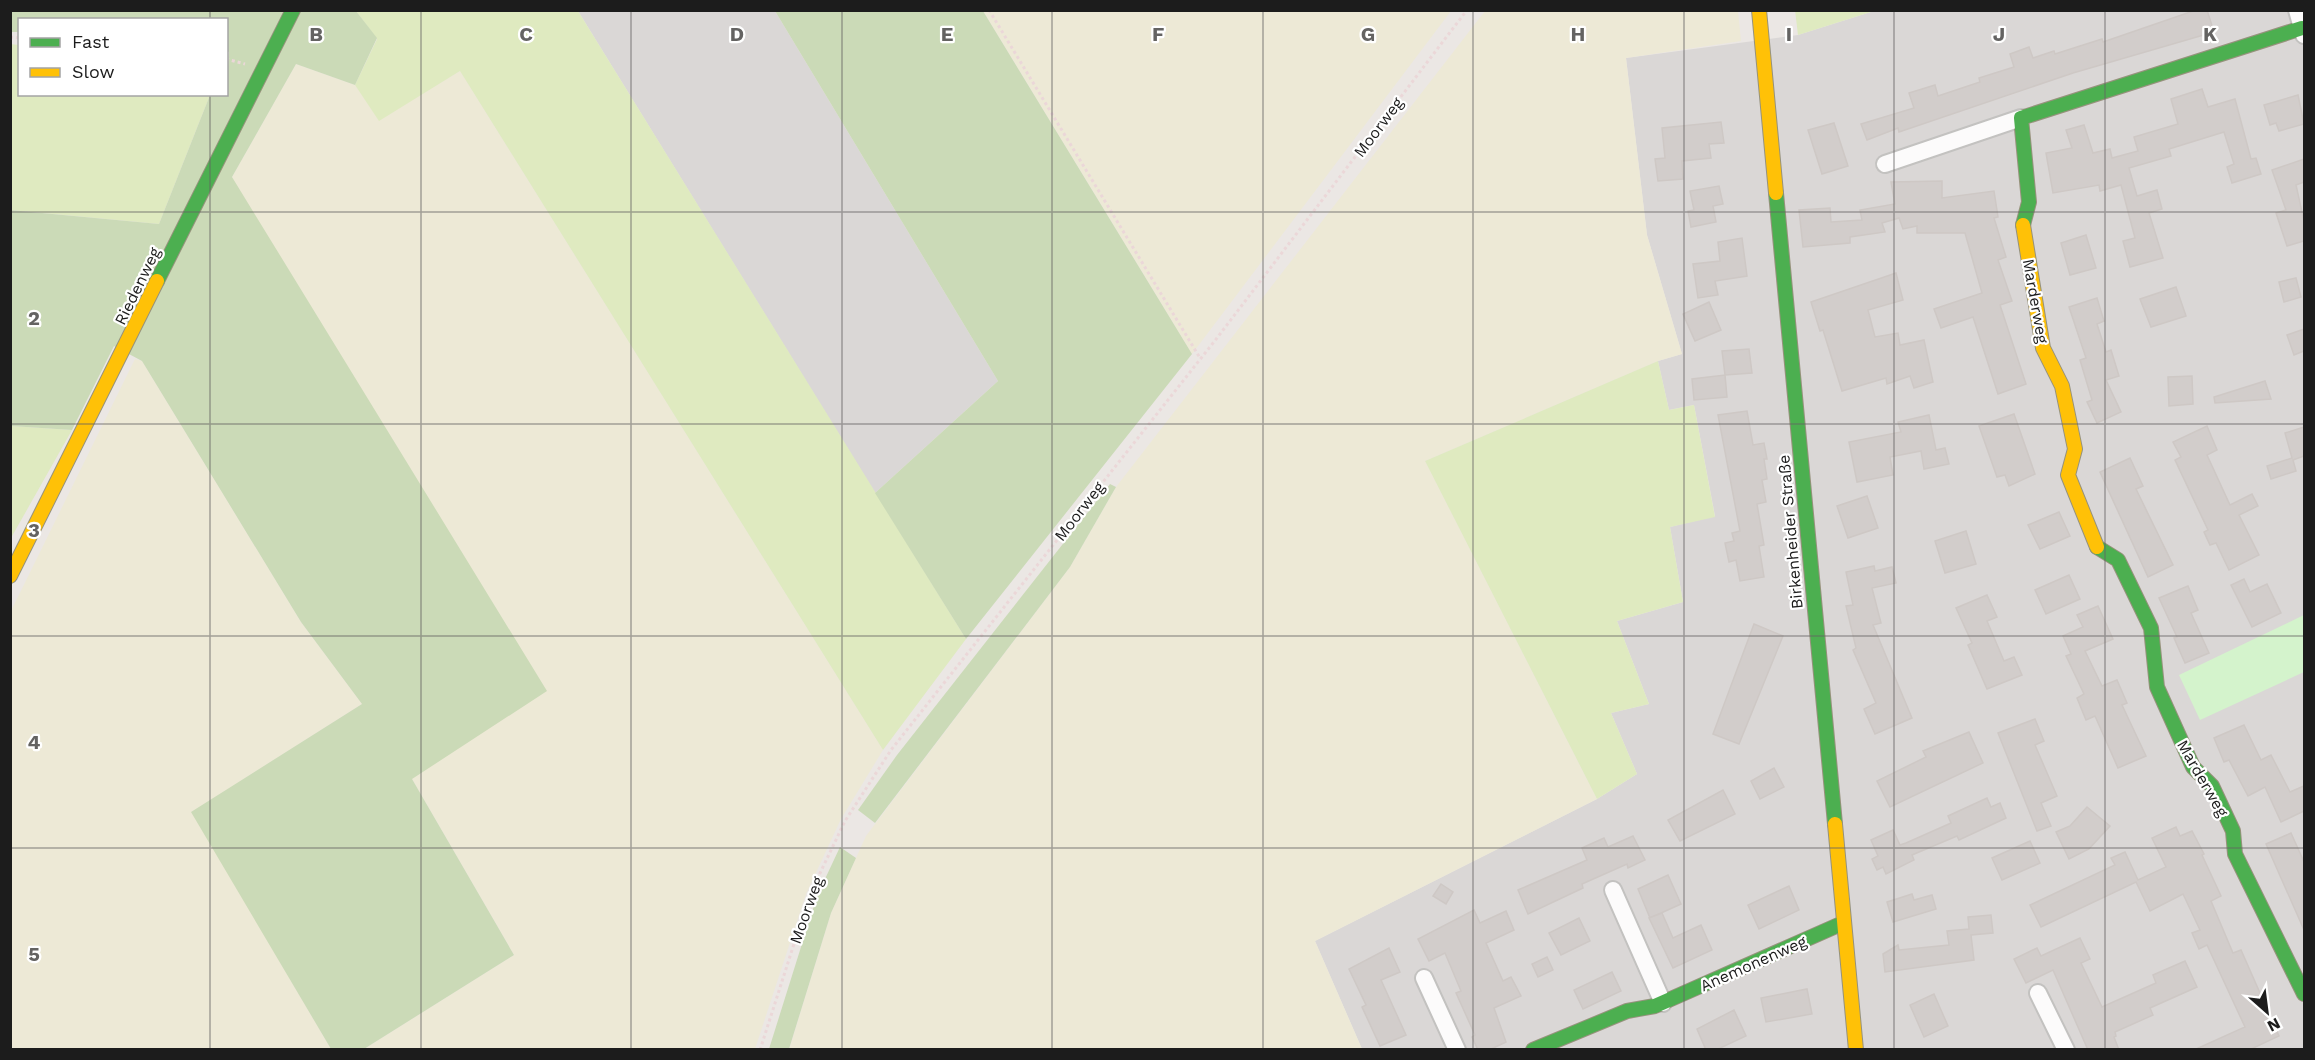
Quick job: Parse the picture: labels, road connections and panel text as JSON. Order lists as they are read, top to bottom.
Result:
{
  "streets": {
    "street": [
      "Riedenweg",
      "Marderweg",
      "Birkenheider Straße",
      "Anemonenweg"
    ],
    "path": ["Moorweg"]
  },
  "crossings": [
    ["Birkenheider Straße", "Anemonenweg"]
  ],
  "legend": ["Fast", "Slow"],
  "north": "bottom right",
  "grid": {
    "columns": [
      "B",
      "C",
      "D",
      "E",
      "F",
      "G",
      "H",
      "I",
      "J",
      "K"
    ],
    "rows": [
      "2",
      "3",
      "4",
      "5"
    ]
  }
}
